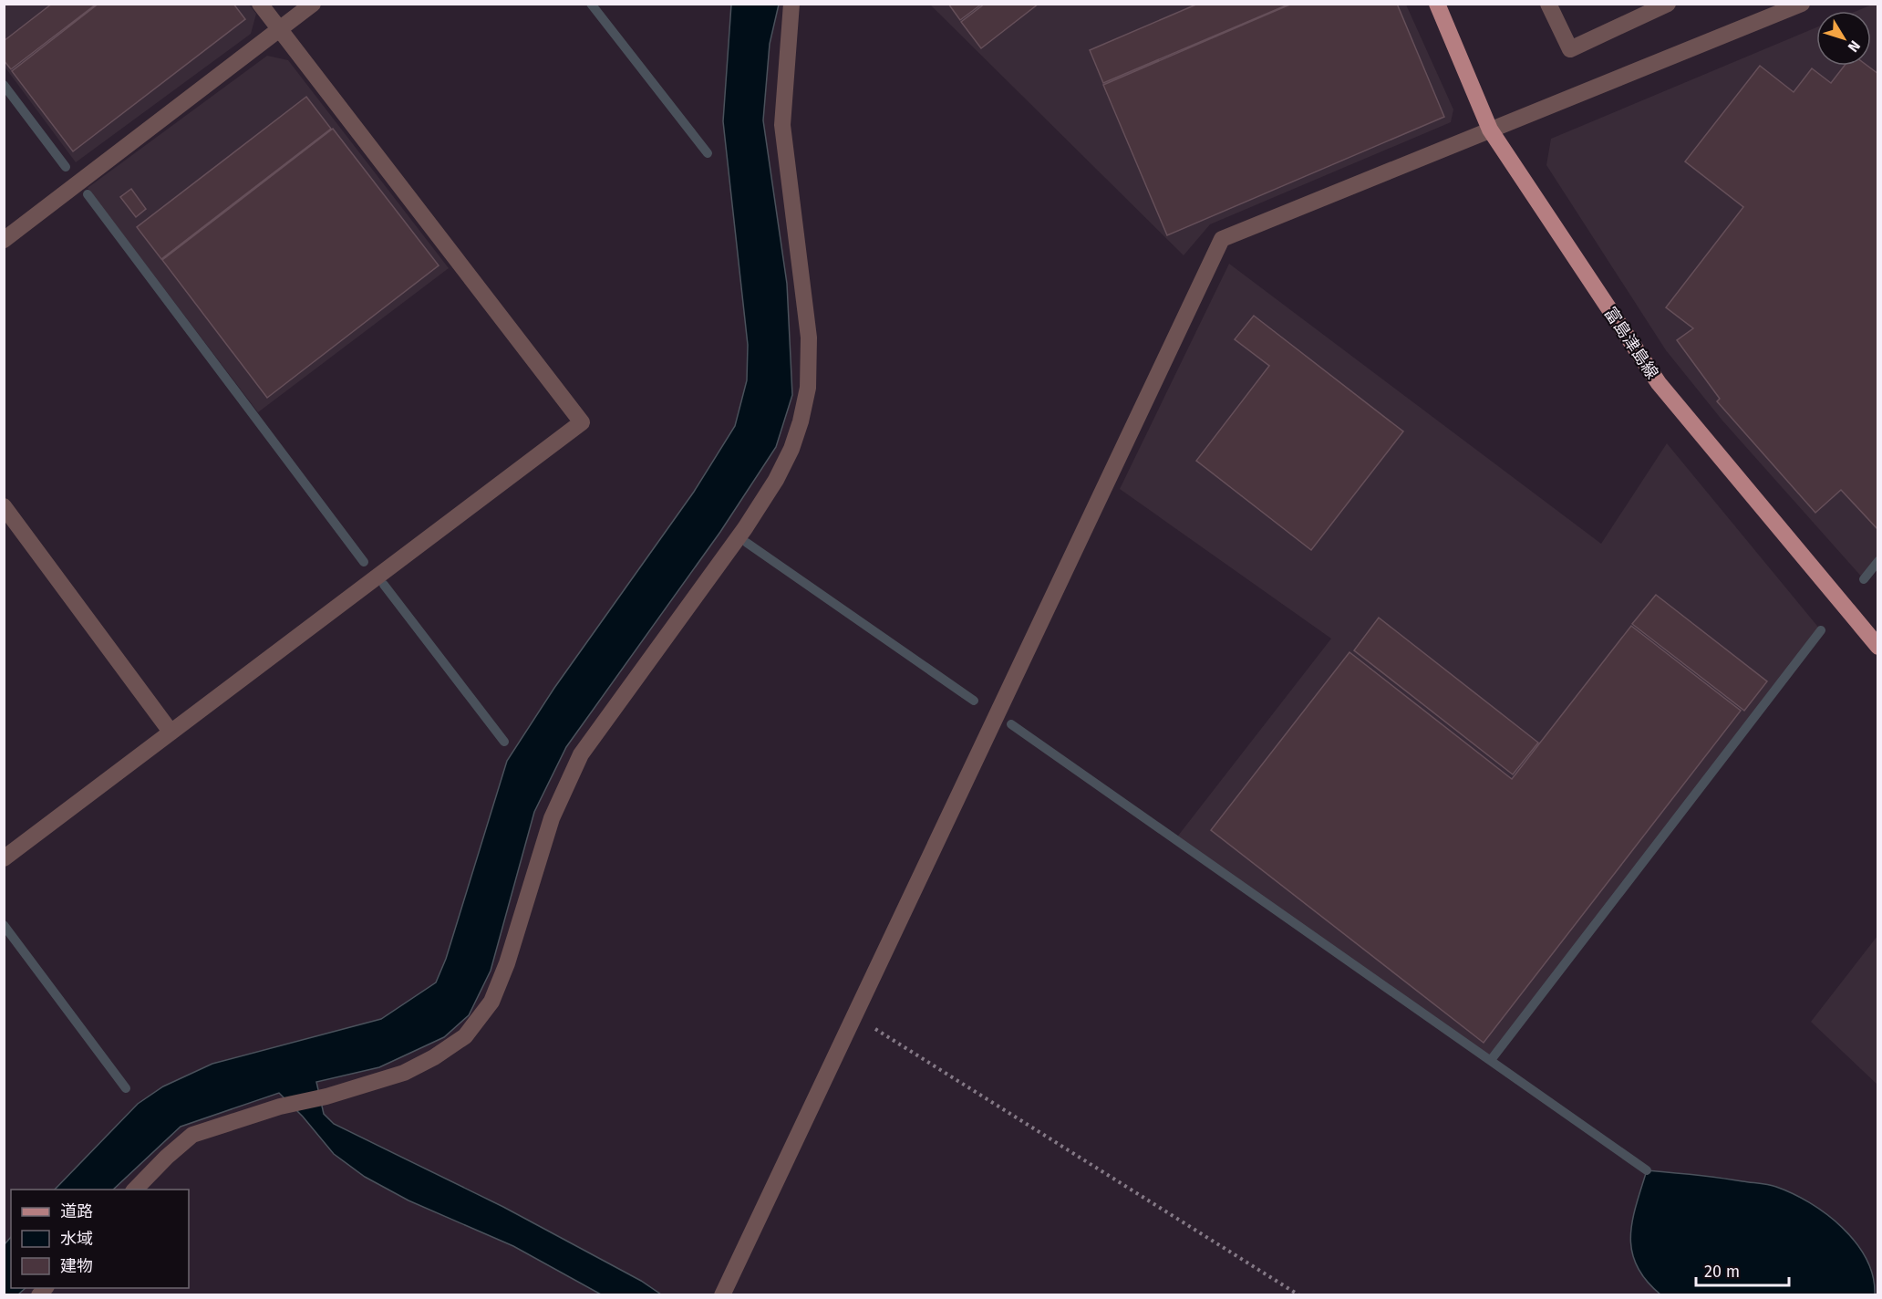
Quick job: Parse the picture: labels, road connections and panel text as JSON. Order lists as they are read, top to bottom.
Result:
{
  "streets": {
    "main road": ["富島津島線"]
  },
  "legend": ["道路", "水域", "建物"],
  "scale_bar": "20 m",
  "north": "bottom right"
}
